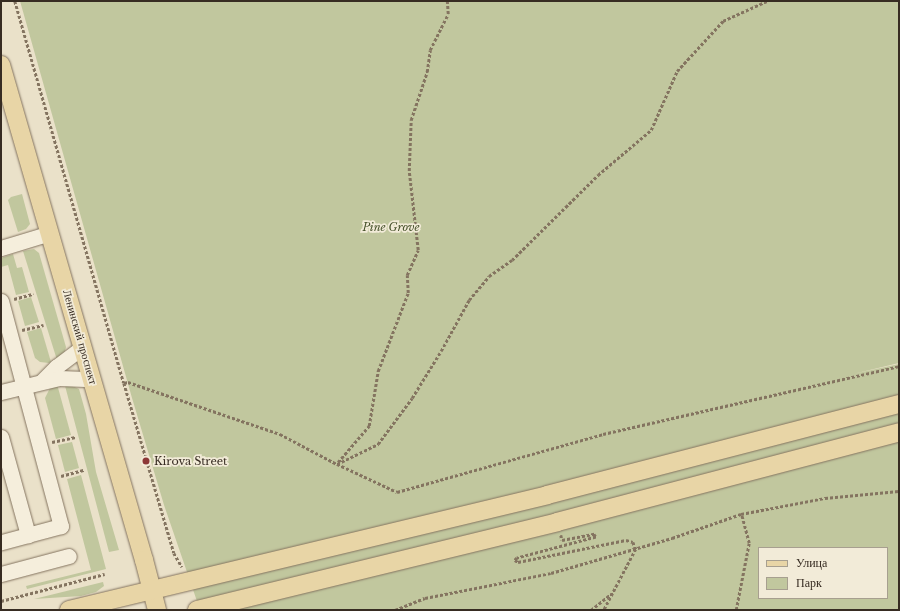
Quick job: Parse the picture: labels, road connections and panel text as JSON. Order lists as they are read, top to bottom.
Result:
{
  "streets": {
    "main road": ["Ленинский проспект"]
  },
  "parks": ["Pine Grove"],
  "places": ["Kirova Street"],
  "legend": ["Улица", "Парк"]
}
